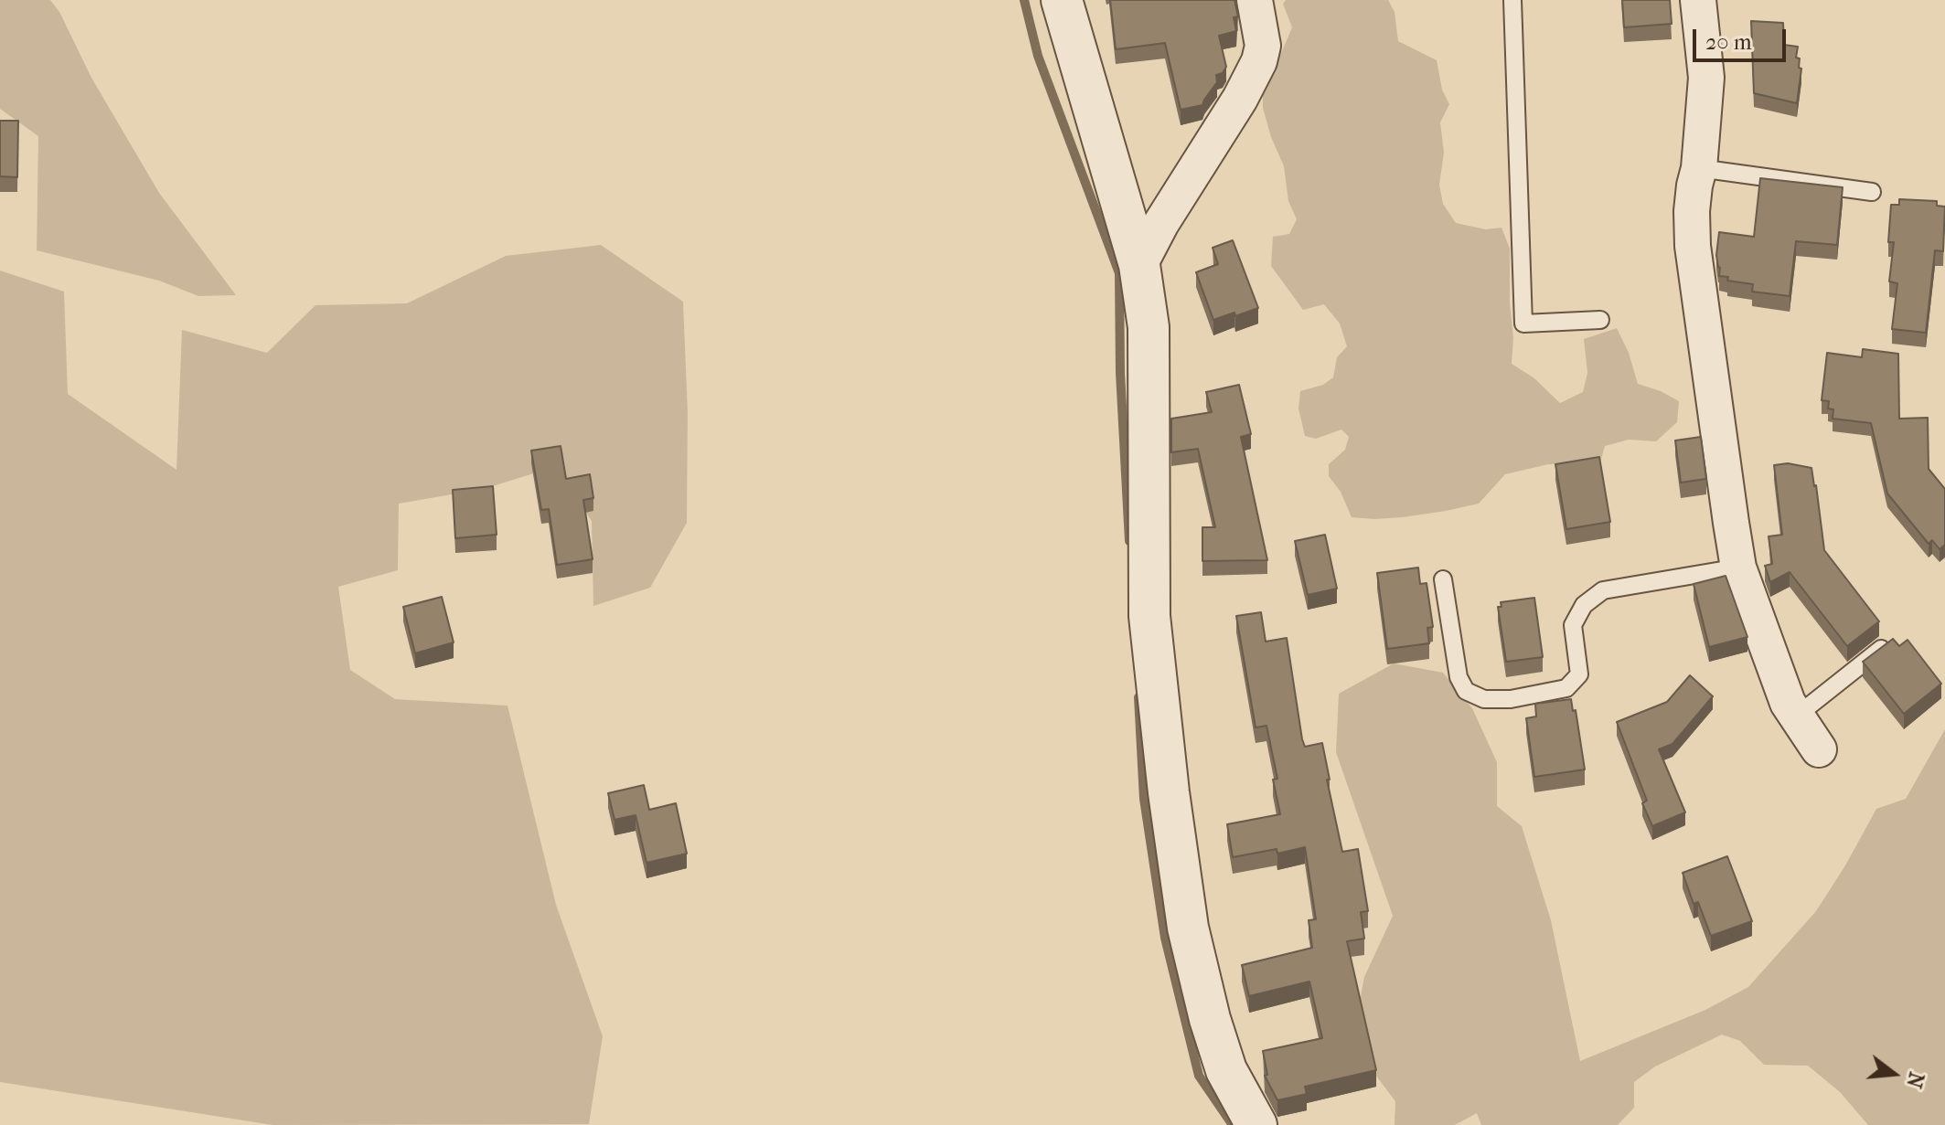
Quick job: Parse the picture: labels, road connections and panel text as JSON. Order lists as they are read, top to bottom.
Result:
{
  "scale_bar": "20 m",
  "north": "right"
}
